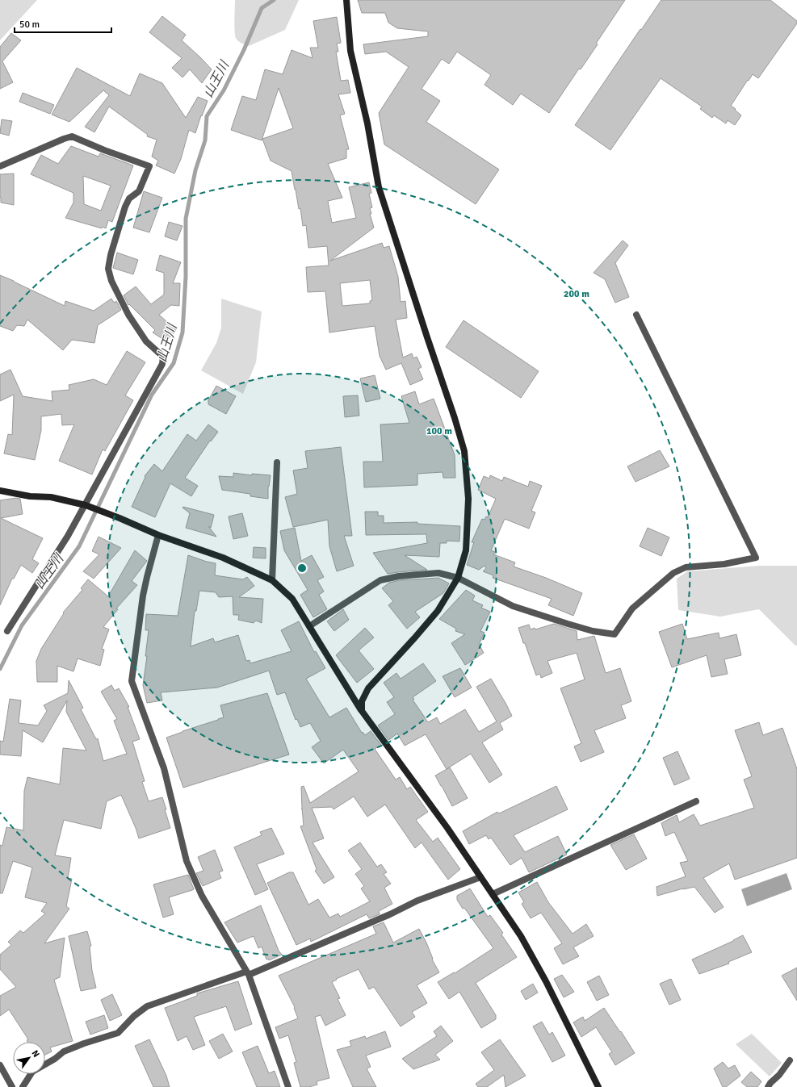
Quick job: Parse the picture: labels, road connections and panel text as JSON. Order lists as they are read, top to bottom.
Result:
{
  "water": ["山王川"],
  "scale_bar": "50 m",
  "north": "top right",
  "rings": ["200 m", "100 m"]
}
